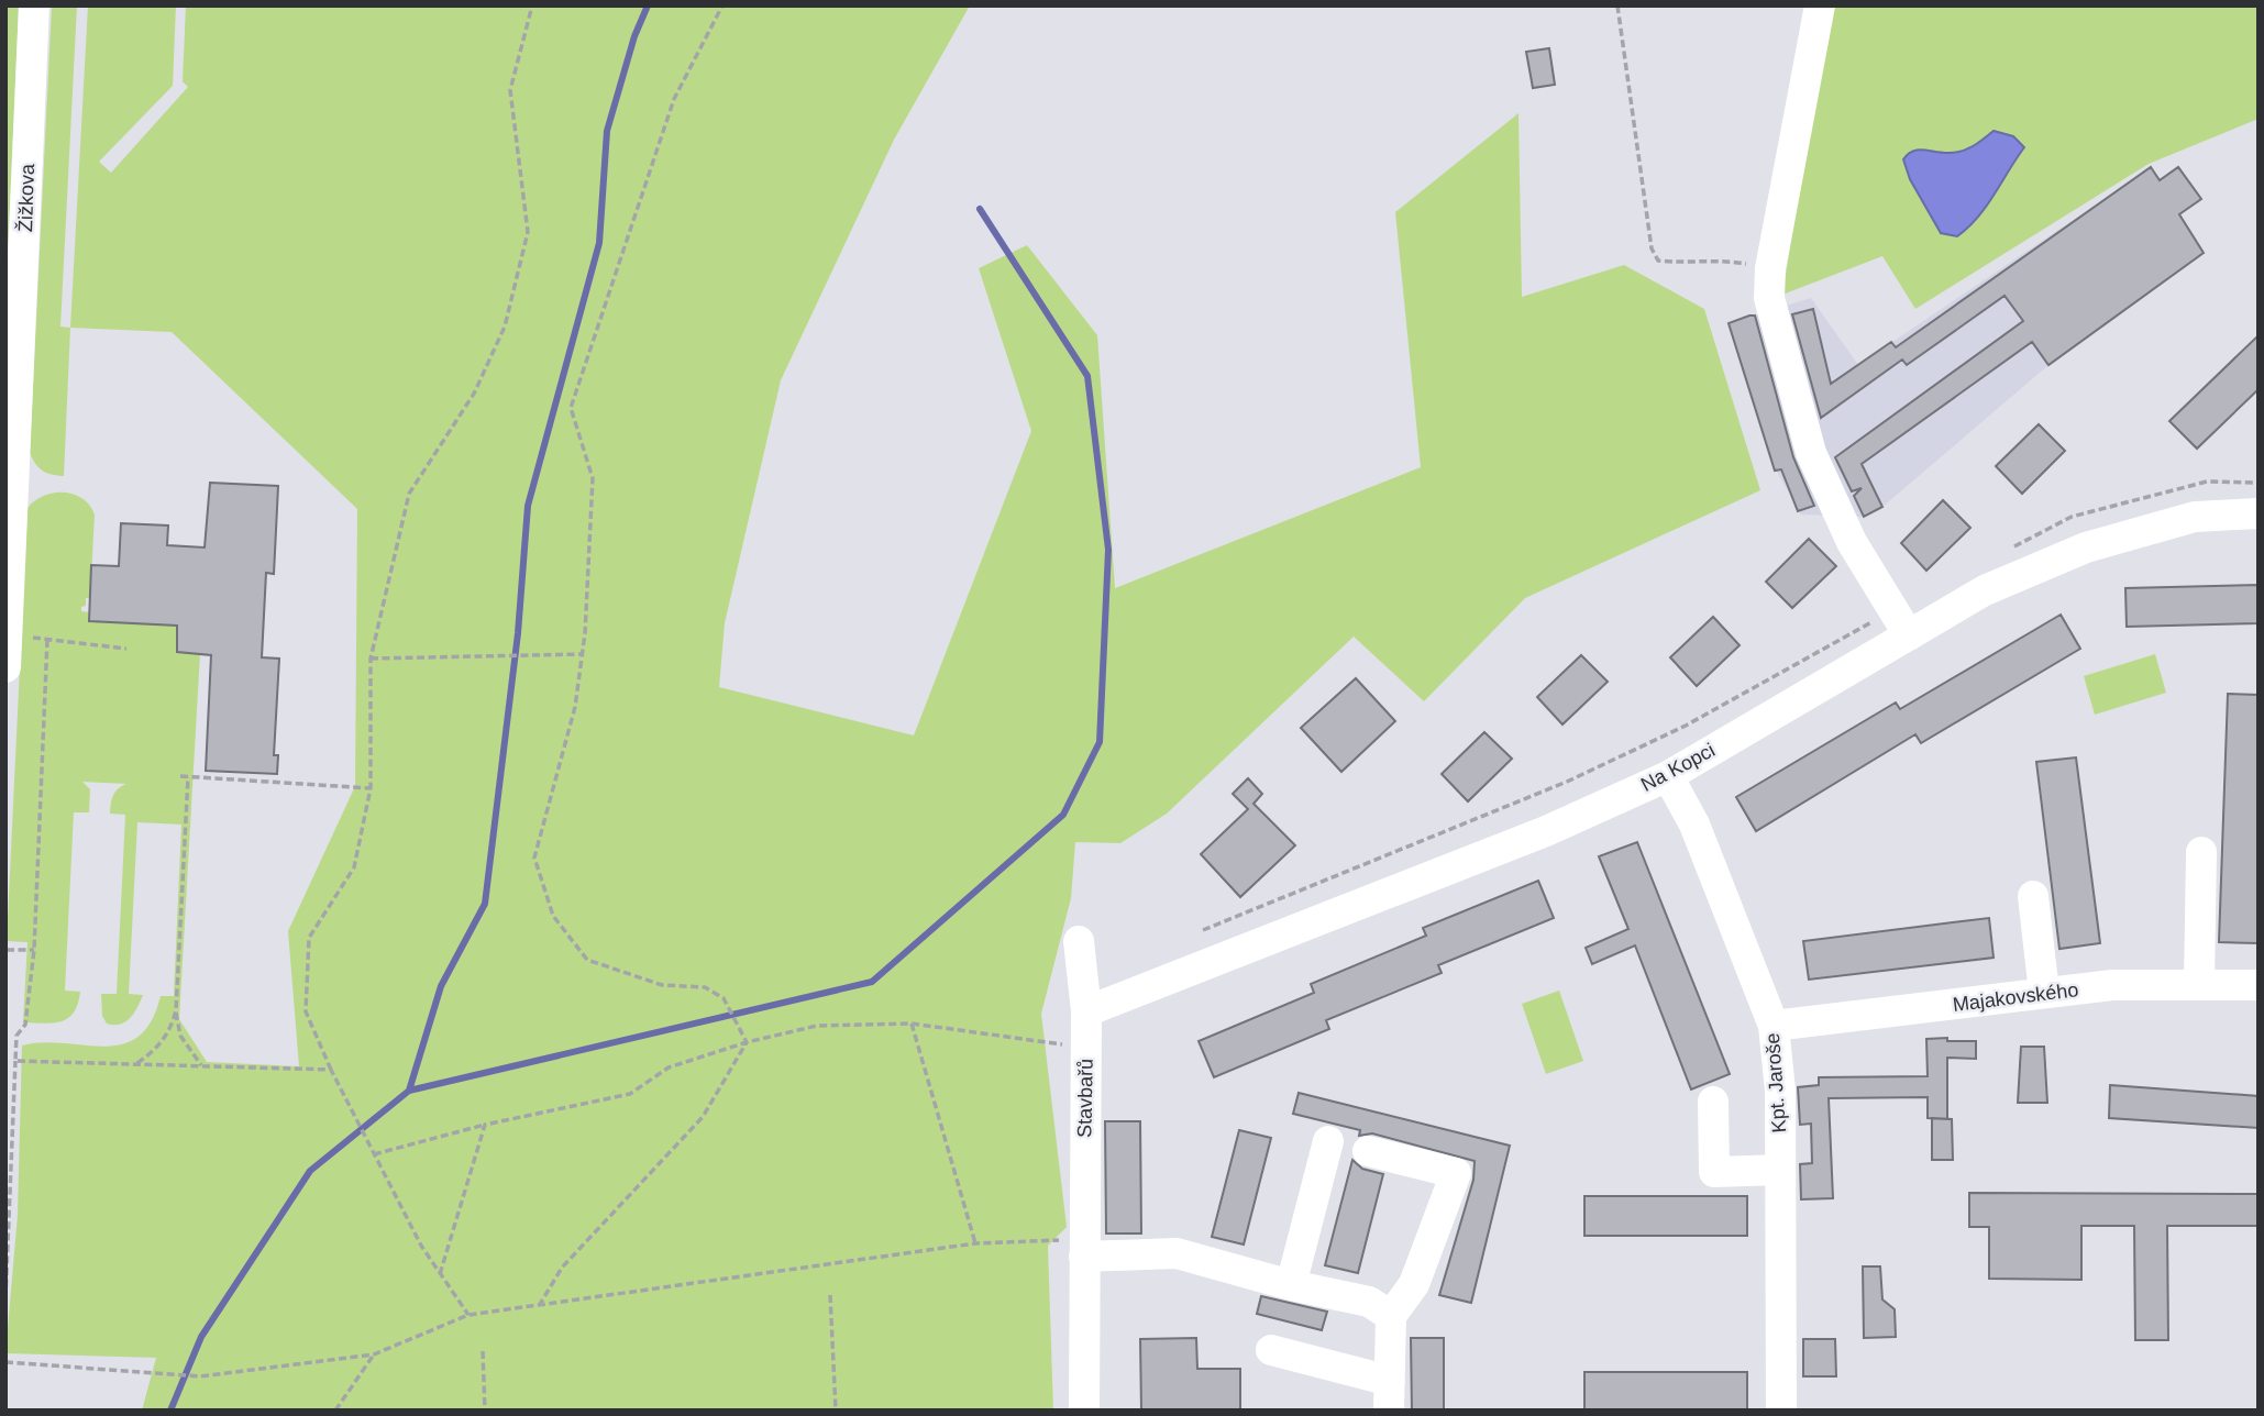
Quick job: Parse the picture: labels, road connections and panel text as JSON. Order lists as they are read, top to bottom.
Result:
{
  "streets": {
    "street": [
      "Žižkova",
      "Na Kopci",
      "Majakovského",
      "Kpt. Jaroše",
      "Stavbařů"
    ]
  },
  "crossings": [
    ["Na Kopci", "Kpt. Jaroše"],
    ["Na Kopci", "Stavbařů"],
    ["Majakovského", "Kpt. Jaroše"]
  ]
}
